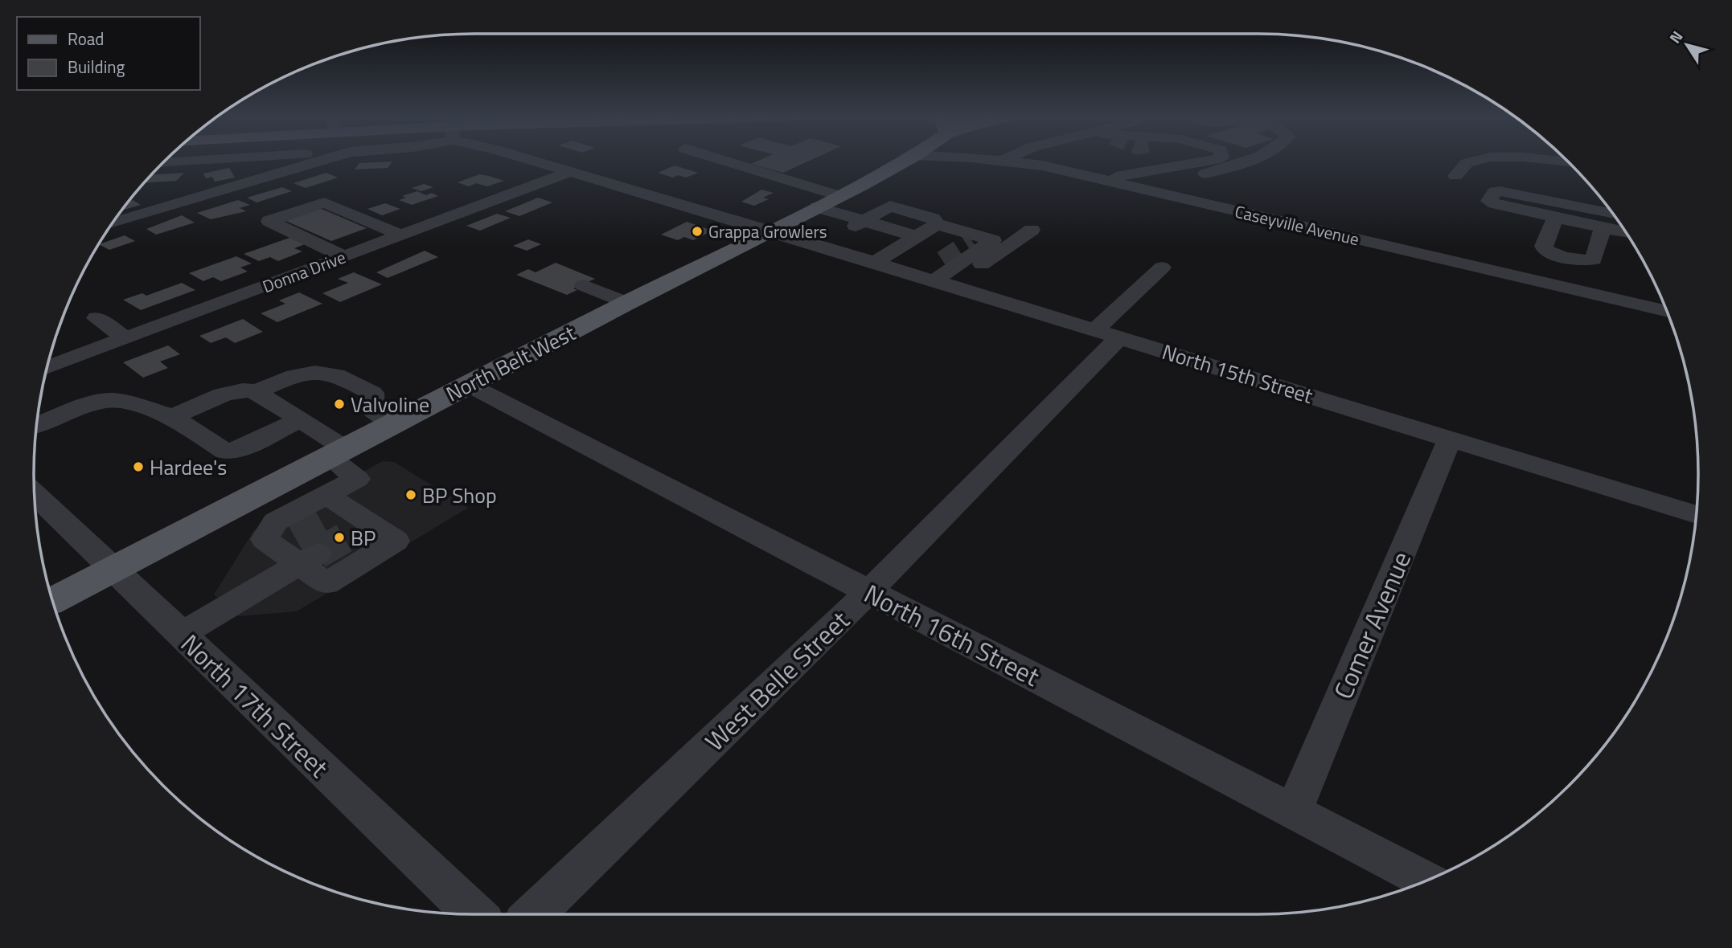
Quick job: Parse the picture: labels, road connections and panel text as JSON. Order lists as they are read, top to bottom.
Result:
{
  "streets": {
    "main road": ["North Belt West"],
    "street": [
      "Caseyville Avenue",
      "Donna Drive",
      "North 15th Street",
      "Comer Avenue",
      "North 16th Street",
      "West Belle Street",
      "North 17th Street"
    ]
  },
  "crossings": [
    ["Donna Drive", "North 15th Street"],
    ["North Belt West", "North 15th Street"],
    ["North Belt West", "North 16th Street"],
    ["North Belt West", "North 17th Street"],
    ["North 15th Street", "Comer Avenue"],
    ["North 15th Street", "West Belle Street"],
    ["Comer Avenue", "North 16th Street"],
    ["North 16th Street", "West Belle Street"]
  ],
  "places": [
    "Grappa Growlers",
    "Valvoline",
    "Hardee's",
    "BP Shop",
    "BP"
  ],
  "legend": ["Road", "Building"],
  "north": "top left"
}
